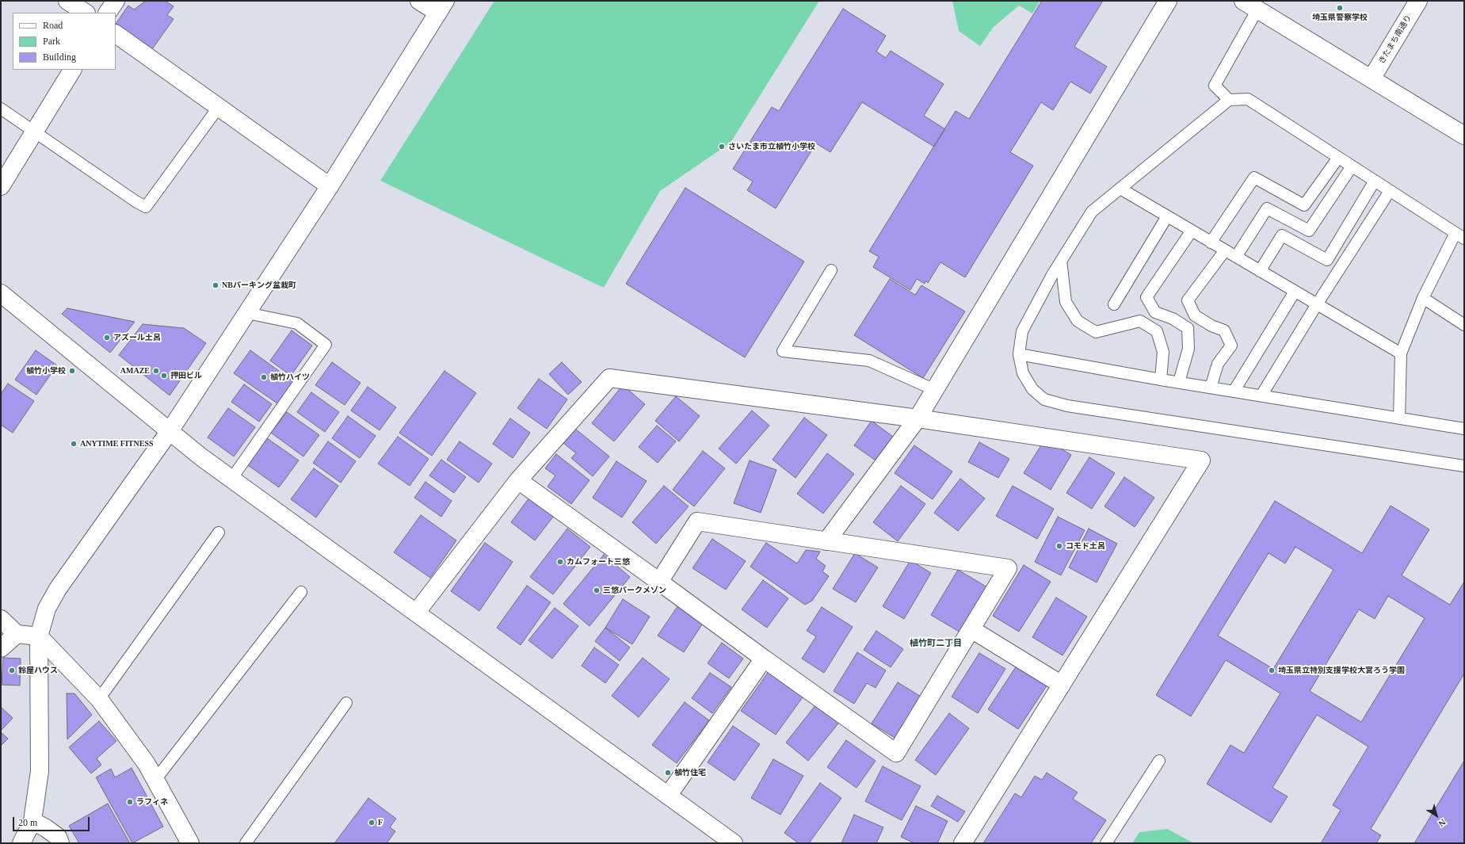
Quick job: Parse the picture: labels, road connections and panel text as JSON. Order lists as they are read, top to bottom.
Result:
{
  "streets": {
    "street": ["きたまち南通り"]
  },
  "districts": ["植竹町二丁目"],
  "places": [
    "埼玉県警察学校",
    "さいたま市立植竹小学校",
    "NBパーキング盆栽町",
    "アズール土呂",
    "植竹小学校",
    "AMAZE",
    "押田ビル",
    "植竹ハイツ",
    "ANYTIME FITNESS",
    "コモド土呂",
    "カムフォート三悠",
    "三悠パークメゾン",
    "鈴屋ハウス",
    "埼玉県立特別支援学校大宮ろう学園",
    "植竹住宅",
    "ラフィネ",
    "F"
  ],
  "legend": ["Road", "Park", "Building"],
  "scale_bar": "20 m",
  "north": "bottom right"
}
